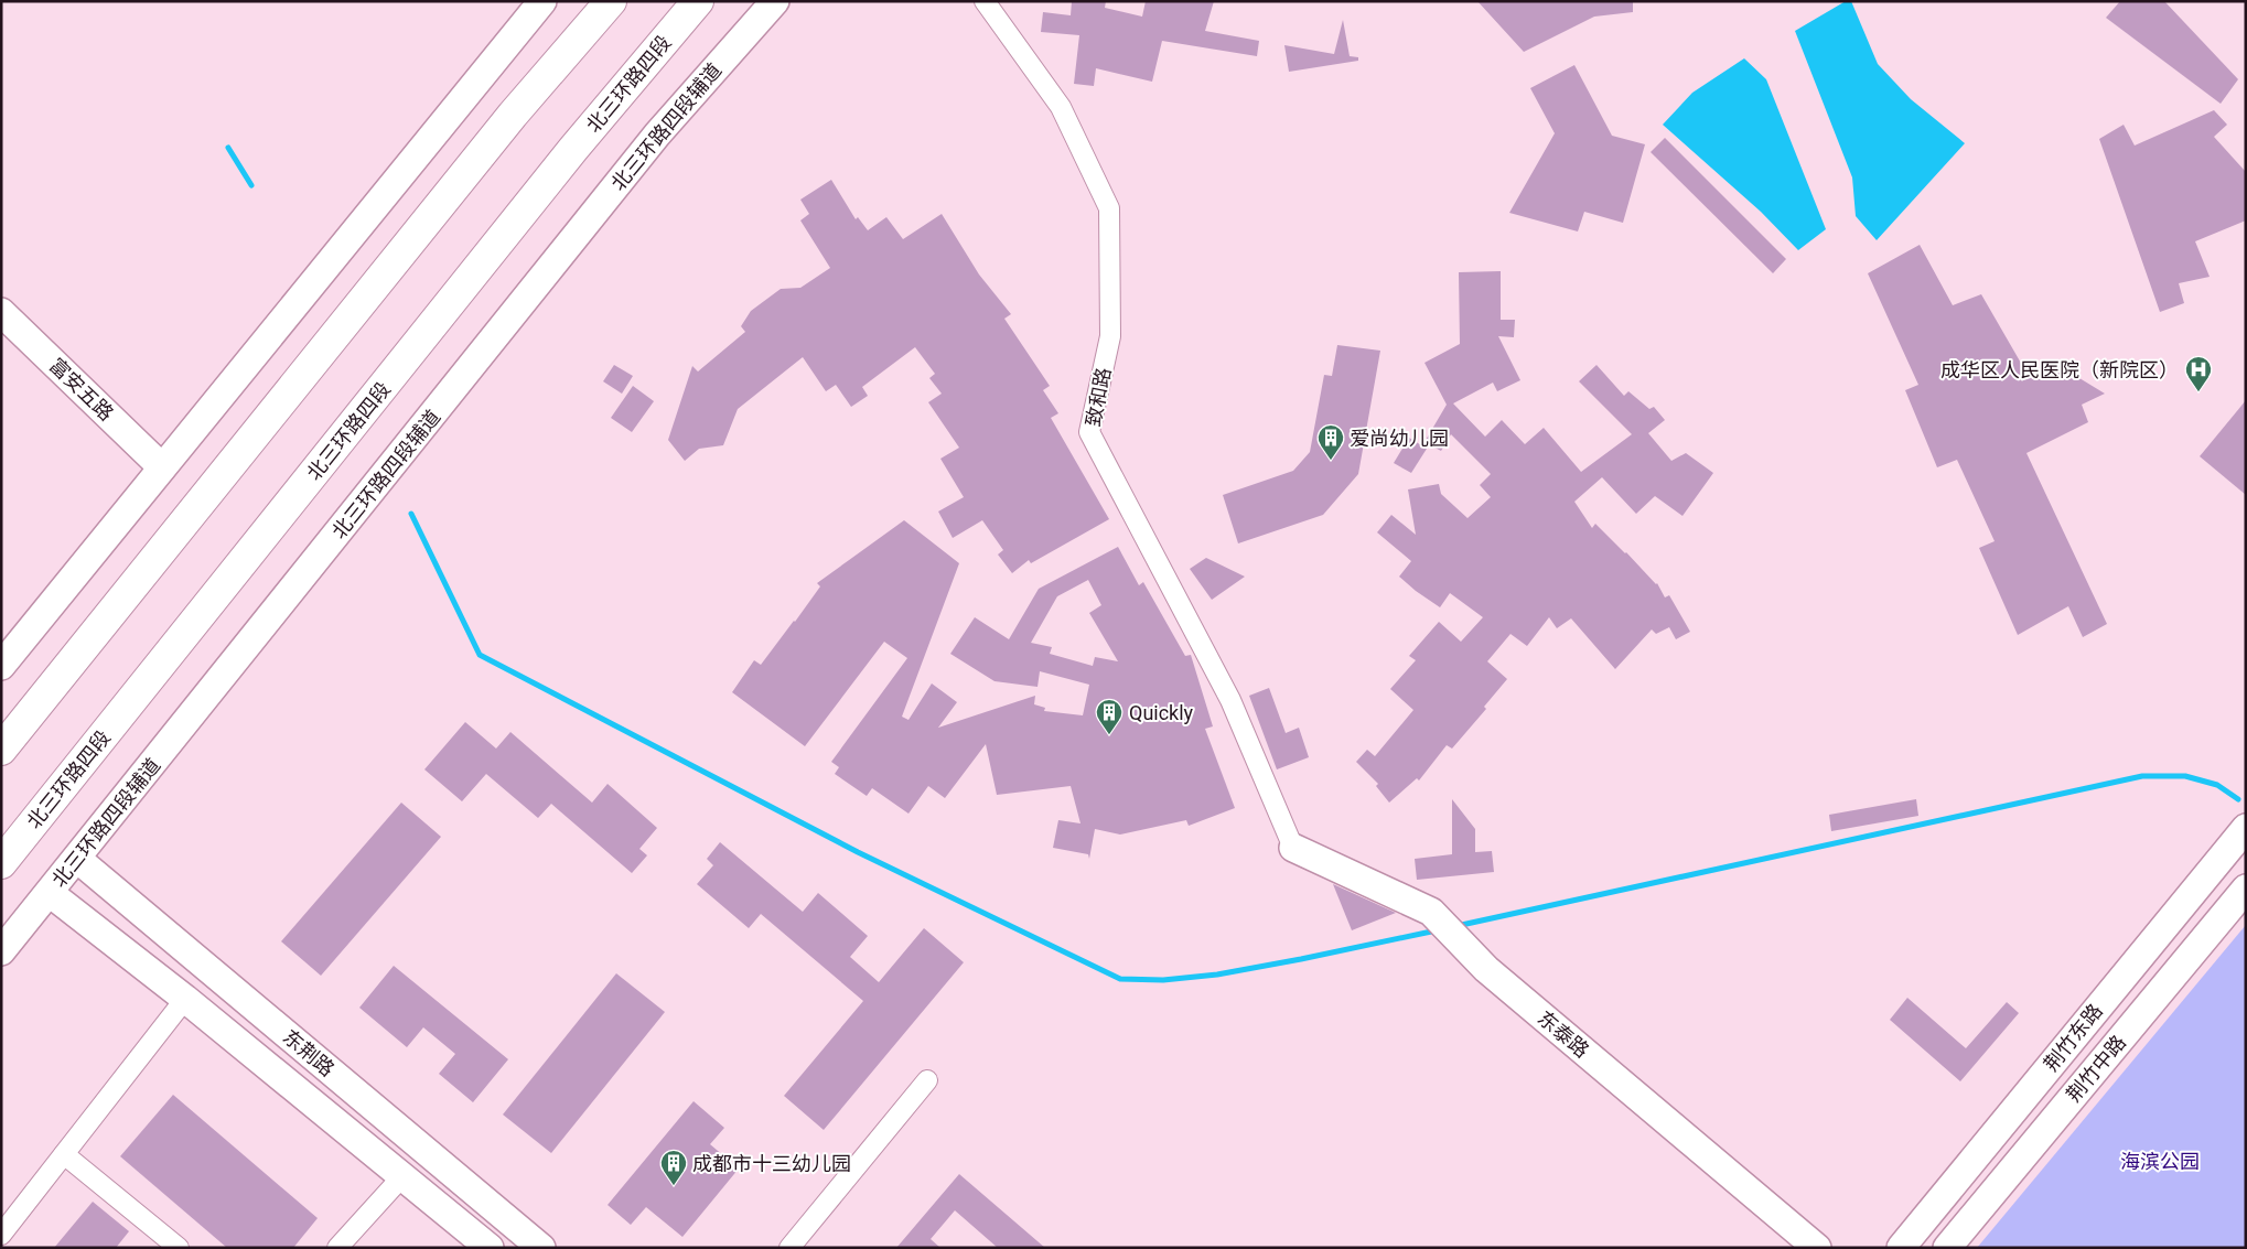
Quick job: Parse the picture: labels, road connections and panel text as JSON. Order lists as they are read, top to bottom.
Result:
{
  "streets": {
    "highway": ["北三环路四段"],
    "main road": [
      "北三环路四段辅道",
      "富安五路",
      "东泰路",
      "荆竹东路",
      "东荆路",
      "荆竹中路"
    ],
    "street": ["致和路"]
  },
  "crossings": [
    ["北三环路四段辅道", "东荆路"],
    ["致和路", "东泰路"]
  ],
  "parks": ["海滨公园"],
  "places": {
    "hospital": ["成华区人民医院（新院区）"],
    "building": ["爱尚幼儿园", "Quickly", "成都市十三幼儿园"]
  }
}
